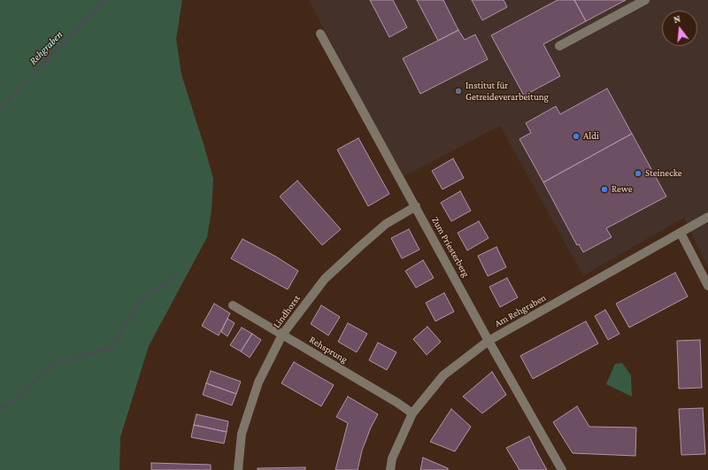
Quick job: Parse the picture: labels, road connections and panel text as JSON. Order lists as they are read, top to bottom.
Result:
{
  "streets": {
    "street": [
      "Zum Priesterberg",
      "Am Rehgraben",
      "Lindhorst",
      "Rehsprung"
    ]
  },
  "crossings": [
    ["Zum Priesterberg", "Am Rehgraben"],
    ["Zum Priesterberg", "Lindhorst"],
    ["Am Rehgraben", "Rehsprung"],
    ["Lindhorst", "Rehsprung"]
  ],
  "water": ["Rehgraben"],
  "places": [
    "Institut für Getreideverarbeitung",
    "Aldi",
    "Steinecke",
    "Rewe"
  ],
  "north": "top"
}
